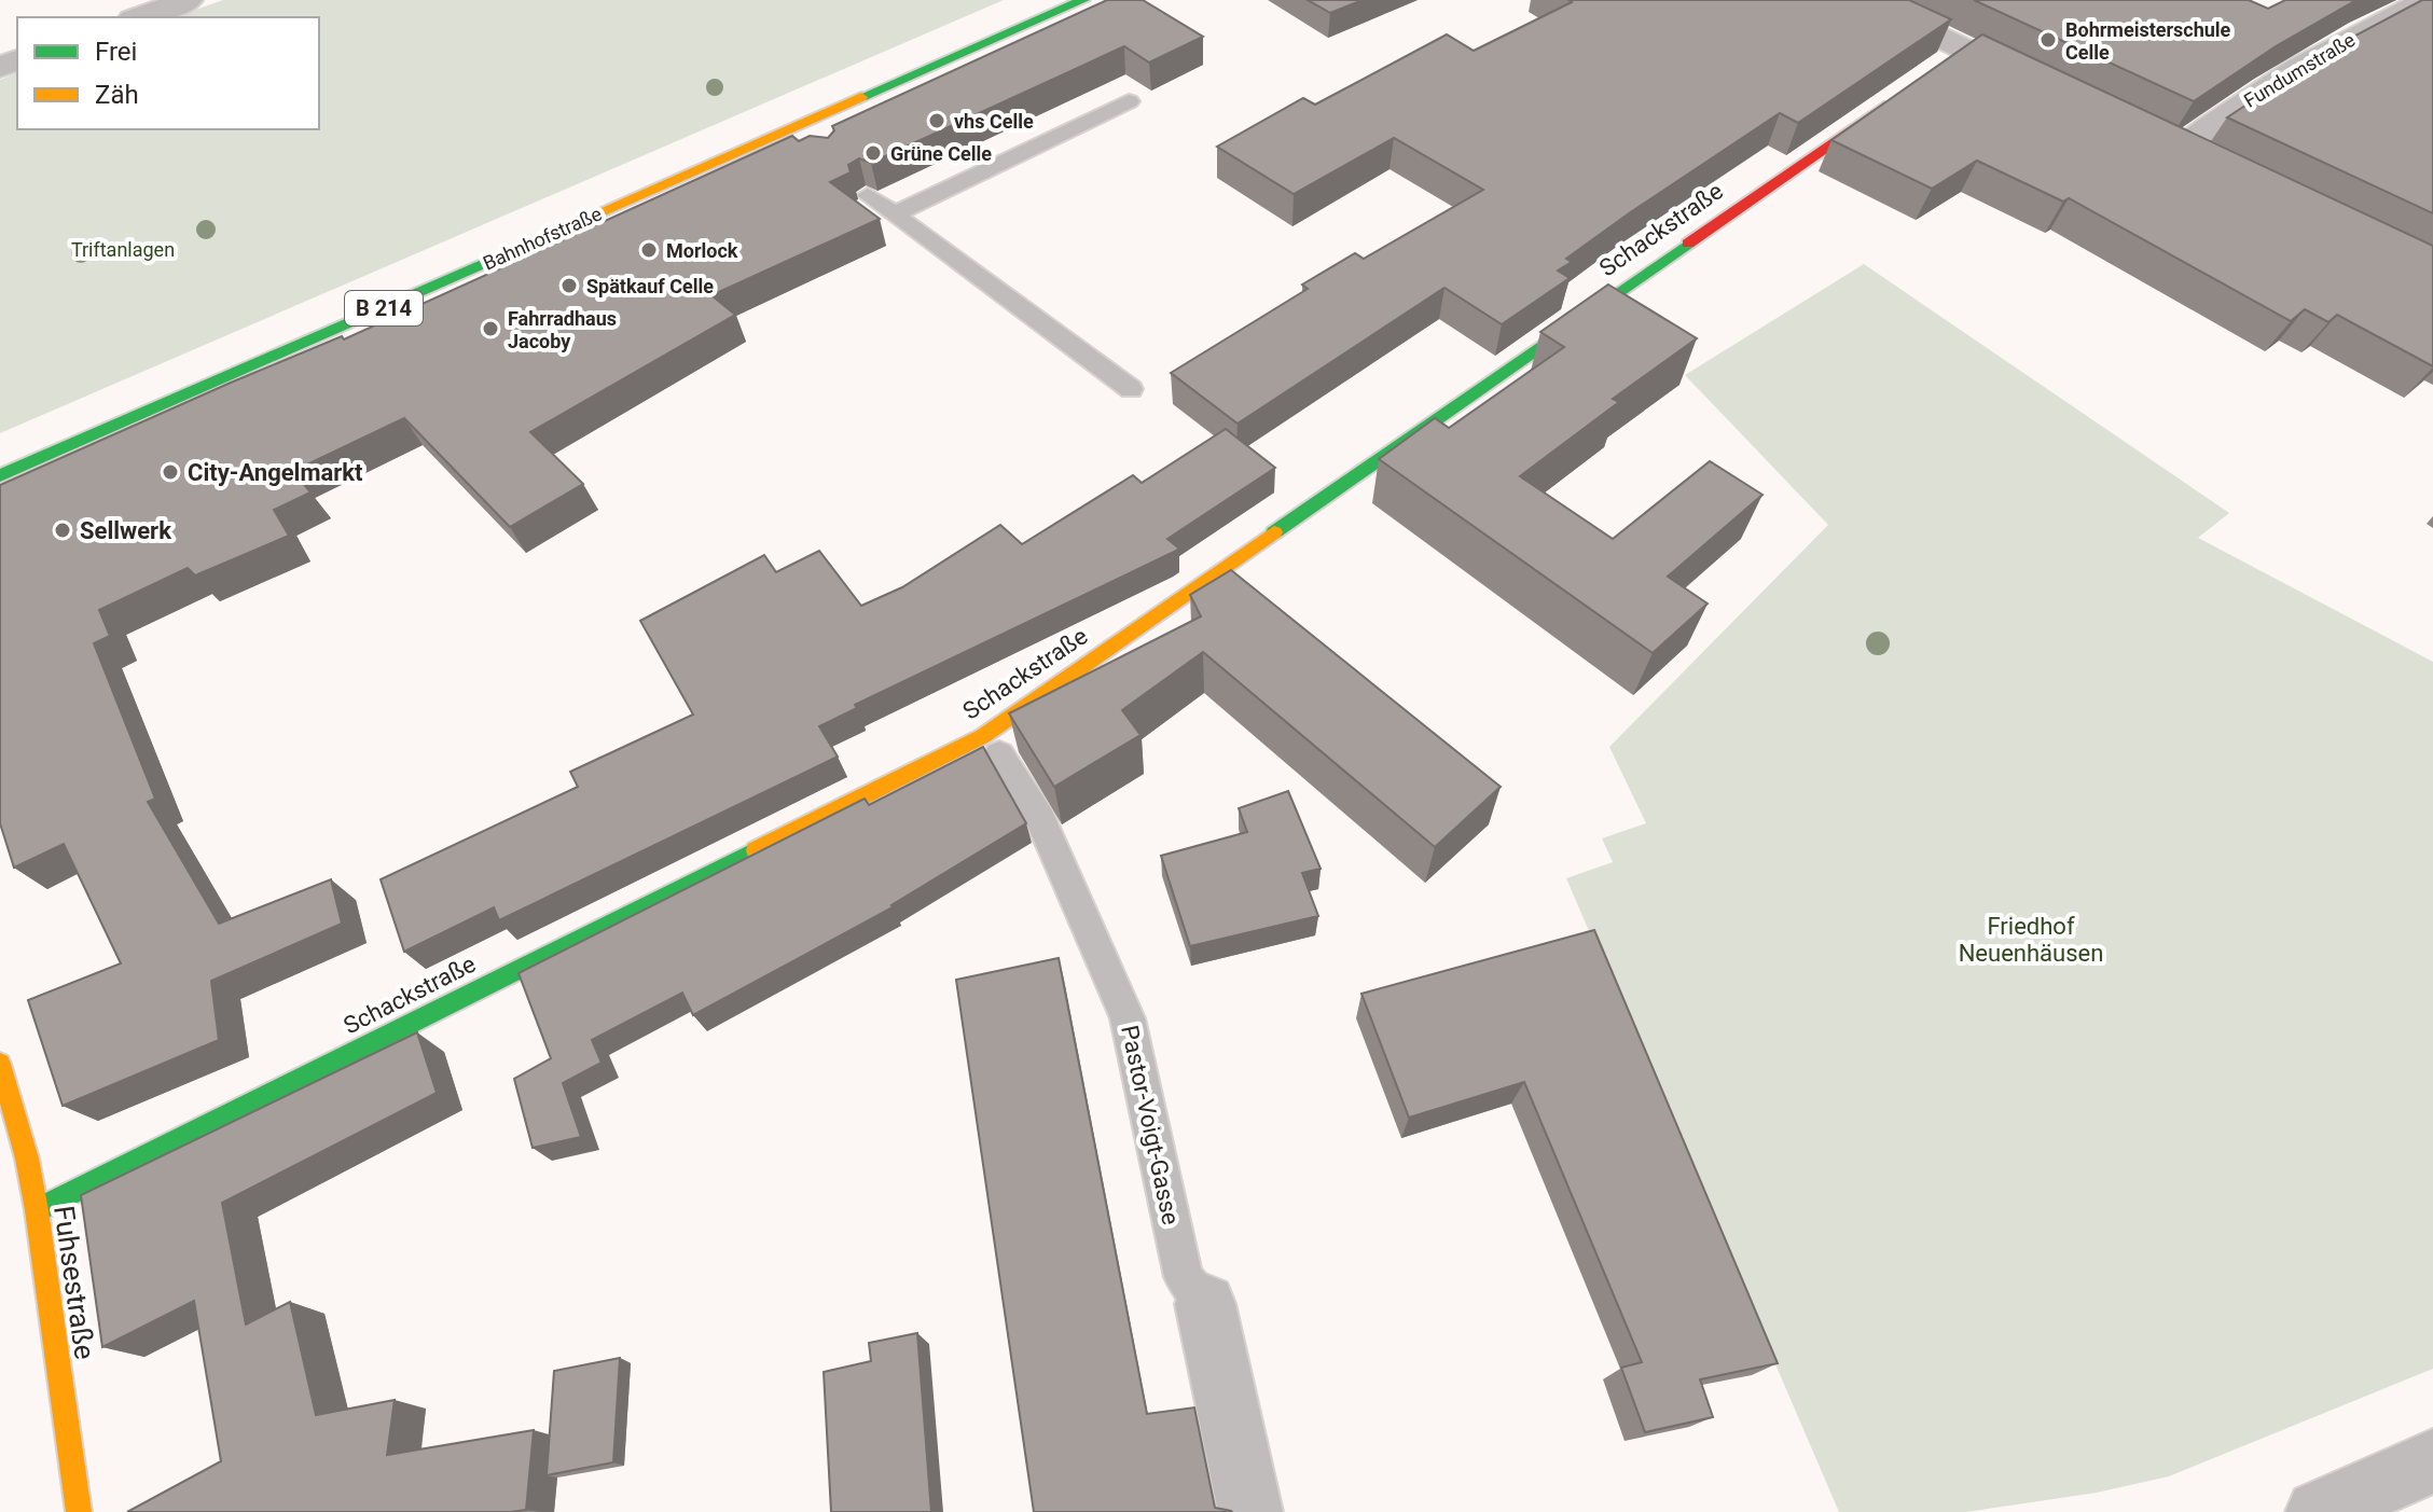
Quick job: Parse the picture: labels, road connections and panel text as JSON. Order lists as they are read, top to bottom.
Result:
{
  "streets": {
    "street": [
      "Fundumstraße",
      "Schackstraße",
      "Bahnhofstraße",
      "B 214",
      "Pastor-Voigt-Gasse",
      "Fuhsestraße"
    ]
  },
  "crossings": [
    ["Schackstraße", "Fuhsestraße"]
  ],
  "parks": ["Triftanlagen", "Friedhof Neuenhäusen"],
  "places": [
    "Bohrmeisterschule Celle",
    "vhs Celle",
    "Grüne Celle",
    "Morlock",
    "Spätkauf Celle",
    "Fahrradhaus Jacoby",
    "City-Angelmarkt",
    "Sellwerk"
  ],
  "legend": ["Frei", "Zäh"]
}
